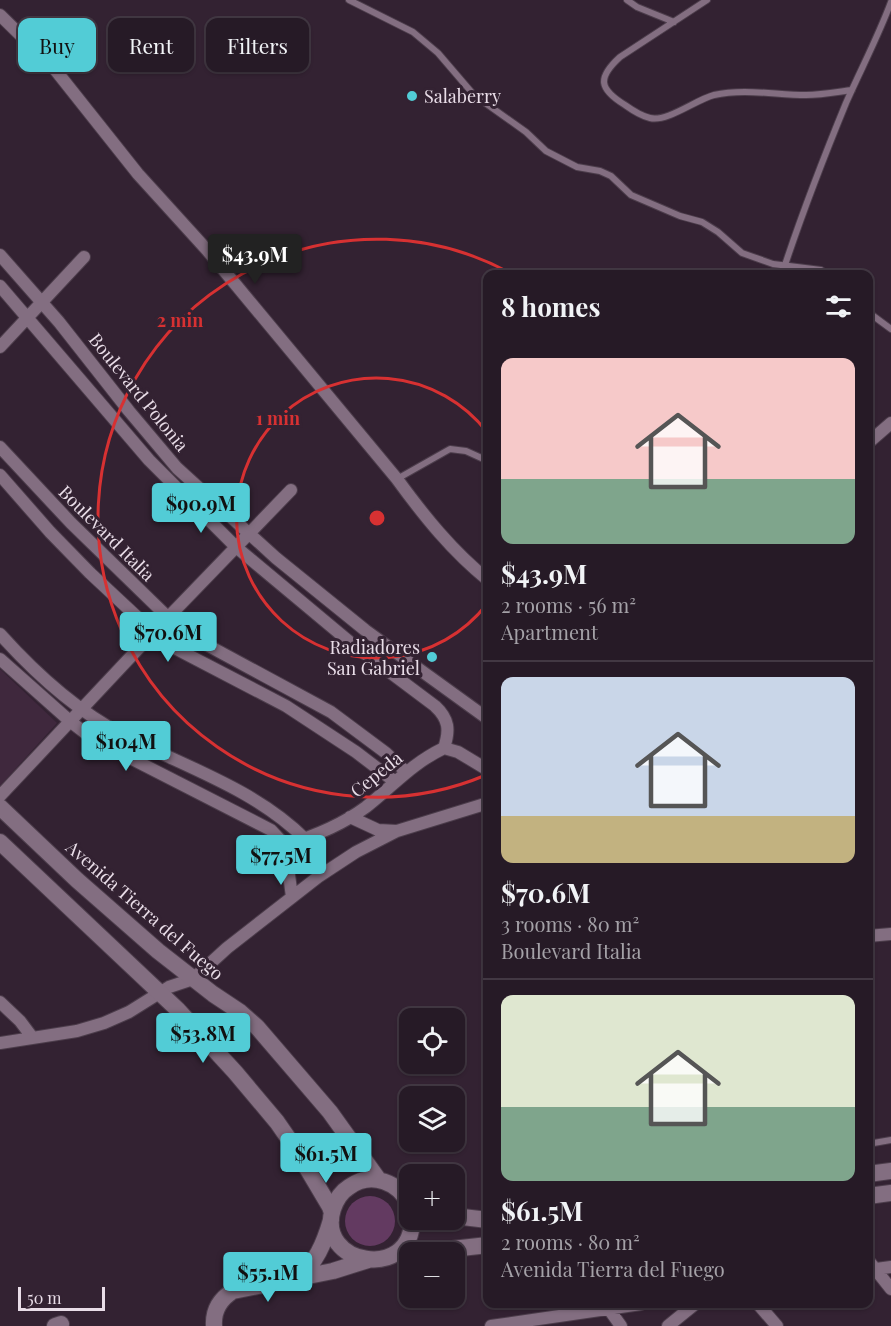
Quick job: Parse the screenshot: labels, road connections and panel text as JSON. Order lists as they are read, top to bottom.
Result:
{
  "streets": {
    "street": [
      "Boulevard Polonia",
      "Boulevard Italia",
      "Cepeda",
      "Avenida Tierra del Fuego"
    ]
  },
  "crossings": [
    ["Boulevard Polonia", "Cepeda"],
    ["Boulevard Italia", "Cepeda"]
  ],
  "places": ["Salaberry", "Radiadores San Gabriel"],
  "scale_bar": "50 m",
  "page": {
    "chip": ["Buy", "Rent", "Filters"],
    "price": [
      "$43.9M",
      "$90.9M",
      "$70.6M",
      "$104M",
      "$77.5M",
      "$53.8M",
      "$61.5M",
      "$55.1M"
    ],
    "heading": "8 homes",
    "list": [
      {
        "name": "$43.9M",
        "note": "2 rooms · 56 m² · Apartment"
      },
      {
        "name": "$70.6M",
        "note": "3 rooms · 80 m² · Boulevard Italia"
      },
      {
        "name": "$61.5M",
        "note": "2 rooms · 80 m² · Avenida Tierra del Fuego"
      }
    ],
    "map_buttons": ["+", "−"],
    "scale": "50 m"
  },
  "rings": ["2 min", "1 min"]
}
